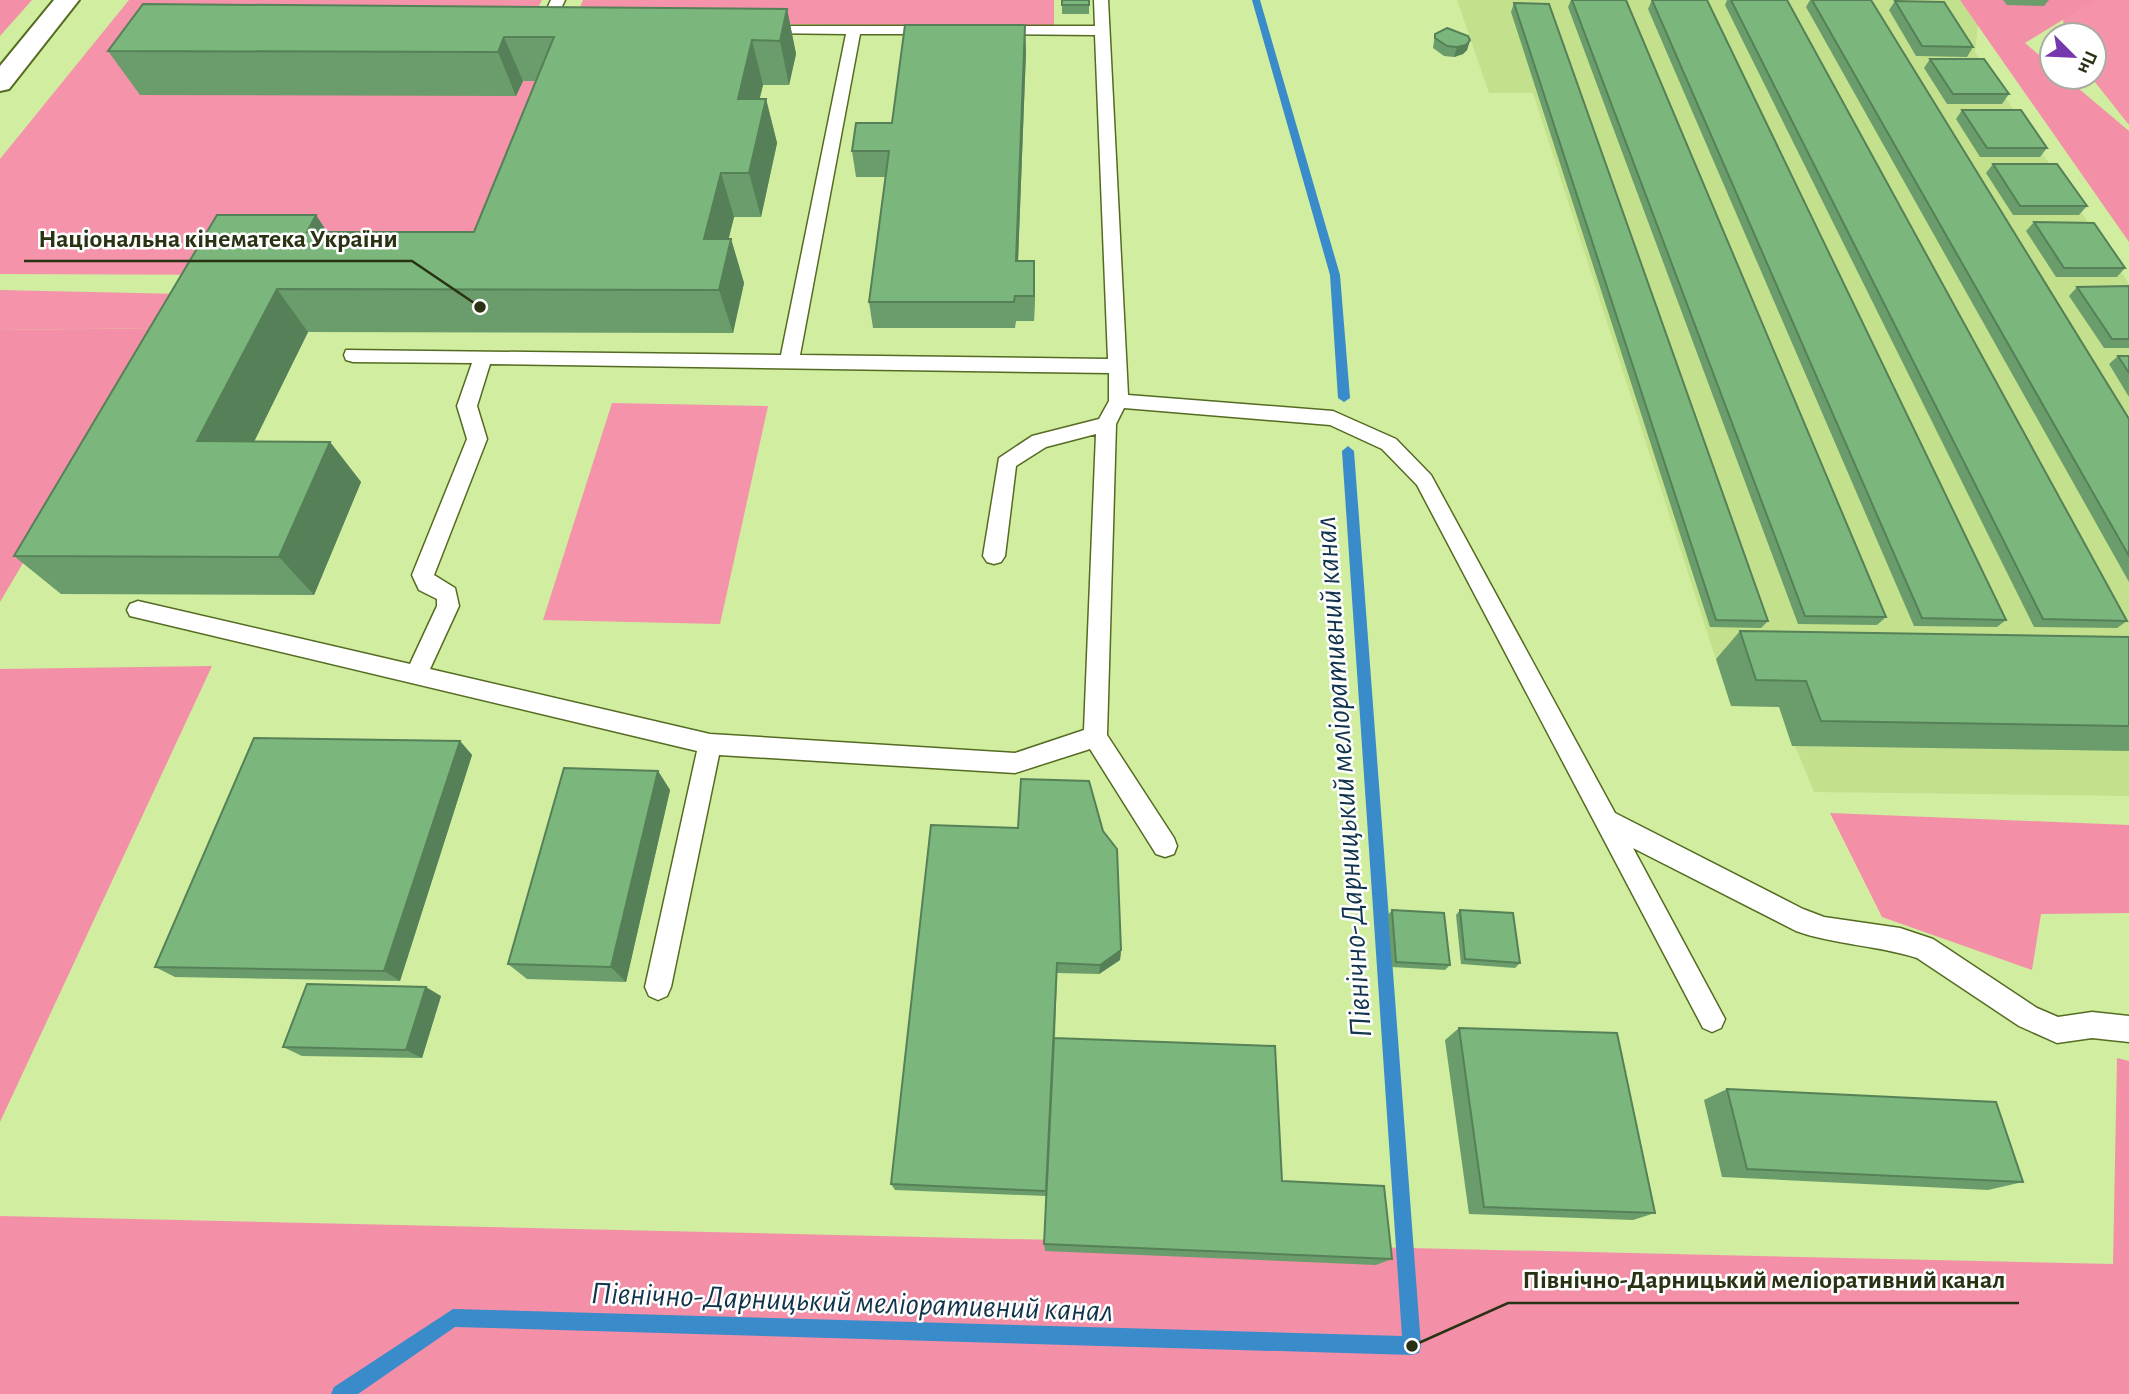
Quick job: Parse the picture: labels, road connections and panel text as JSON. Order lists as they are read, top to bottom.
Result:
{
  "water": ["Північно-Дарницький меліоративний канал"],
  "places": ["Національна кінематека України", "Північно-Дарницький меліоративний канал"],
  "north": "bottom right"
}
